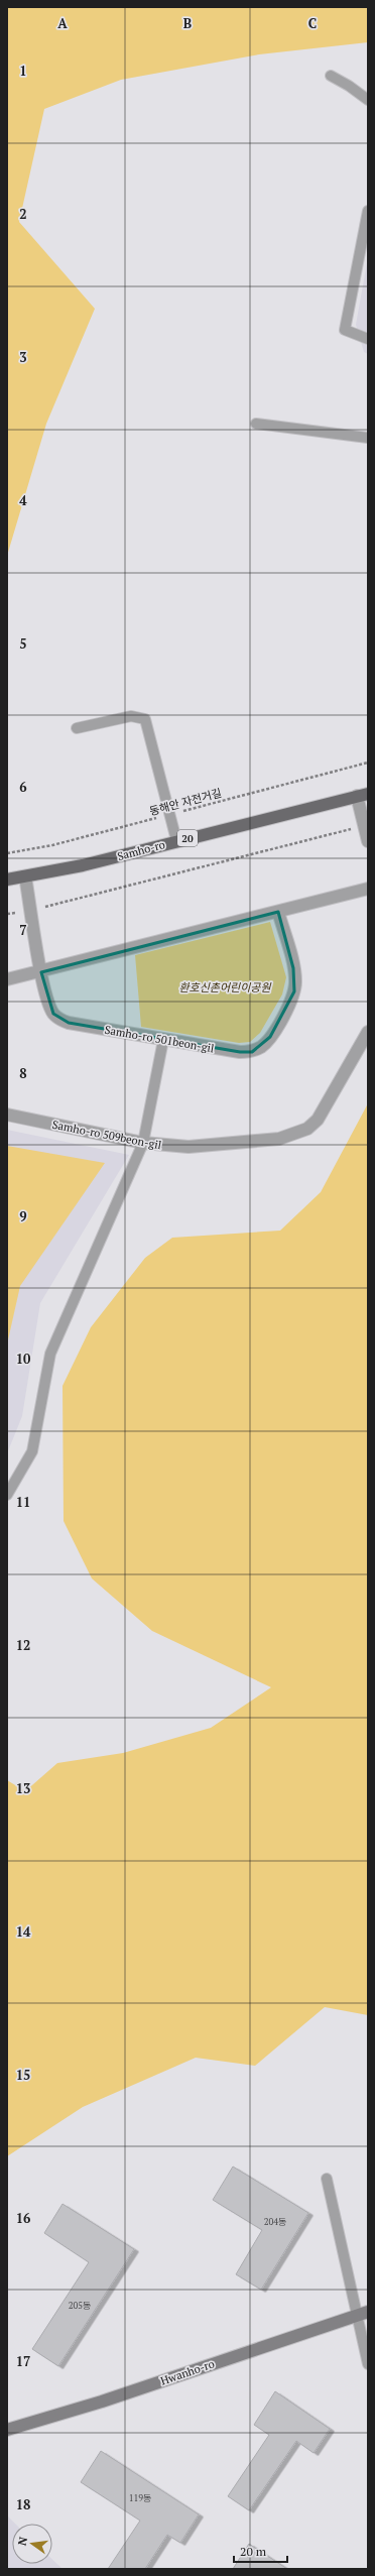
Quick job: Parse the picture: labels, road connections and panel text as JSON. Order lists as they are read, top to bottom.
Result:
{
  "streets": {
    "main road": ["20", "Samho-ro"],
    "street": ["Samho-ro 501beon-gil", "Samho-ro 509beon-gil", "Hwanho-ro"],
    "path": ["동해안 자전거길"]
  },
  "crossings": [
    ["Samho-ro", "Samho-ro 501beon-gil"]
  ],
  "parks": ["환호신촌어린이공원"],
  "house_numbers": ["204동", "205동", "119동"],
  "scale_bar": "20 m",
  "north": "left",
  "grid": {
    "columns": ["A", "B", "C"],
    "rows": [
      "1",
      "2",
      "3",
      "4",
      "5",
      "6",
      "7",
      "8",
      "9",
      "10",
      "11",
      "12",
      "13",
      "14",
      "15",
      "16",
      "17",
      "18"
    ]
  }
}
